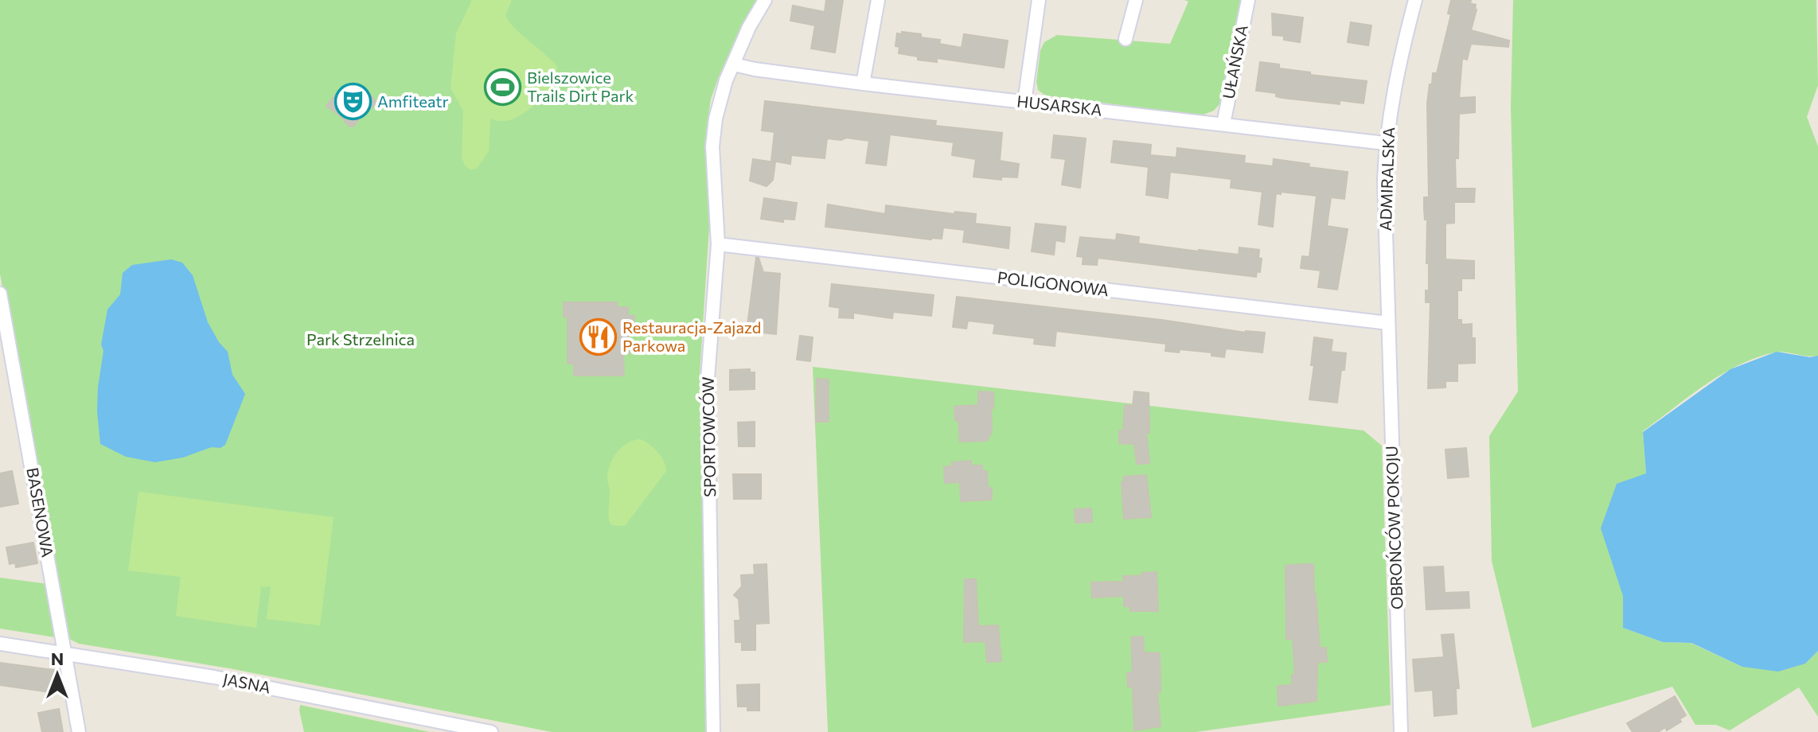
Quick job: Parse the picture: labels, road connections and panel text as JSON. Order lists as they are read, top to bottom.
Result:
{
  "streets": {
    "street": [
      "UŁAŃSKA",
      "HUSARSKA",
      "ADMIRALSKA",
      "POLIGONOWA",
      "SPORTOWCÓW",
      "BASENOWA",
      "OBROŃCÓW POKOJU",
      "JASNA"
    ]
  },
  "crossings": [
    ["UŁAŃSKA", "HUSARSKA"],
    ["HUSARSKA", "ADMIRALSKA"],
    ["HUSARSKA", "SPORTOWCÓW"],
    ["ADMIRALSKA", "POLIGONOWA"],
    ["ADMIRALSKA", "OBROŃCÓW POKOJU"],
    ["POLIGONOWA", "SPORTOWCÓW"],
    ["POLIGONOWA", "OBROŃCÓW POKOJU"],
    ["BASENOWA", "JASNA"]
  ],
  "parks": ["Park Strzelnica"],
  "places": {
    "sports": ["Bielszowice Trails Dirt Park"],
    "theatre": ["Amfiteatr"],
    "restaurant": ["Restauracja-Zajazd Parkowa"]
  },
  "north": "top"
}
